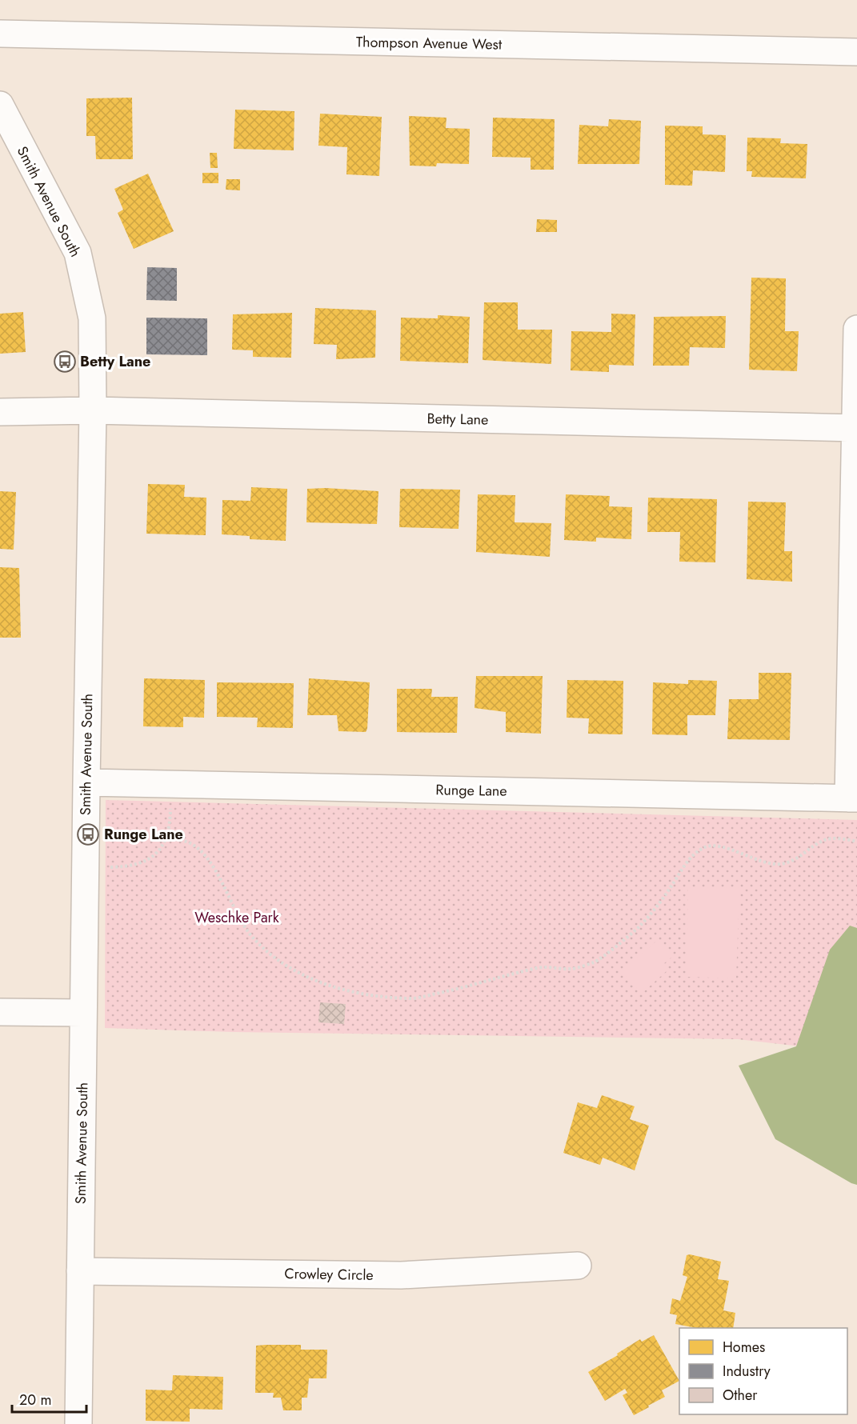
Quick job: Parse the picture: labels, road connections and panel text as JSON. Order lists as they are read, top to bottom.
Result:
{
  "streets": {
    "street": [
      "Thompson Avenue West",
      "Smith Avenue South",
      "Betty Lane",
      "Runge Lane",
      "Crowley Circle"
    ]
  },
  "crossings": [
    ["Smith Avenue South", "Betty Lane"],
    ["Smith Avenue South", "Runge Lane"],
    ["Smith Avenue South", "Crowley Circle"]
  ],
  "parks": ["Weschke Park"],
  "places": {
    "bus stop": ["Betty Lane", "Runge Lane"]
  },
  "legend": ["Homes", "Industry", "Other"],
  "scale_bar": "20 m"
}
